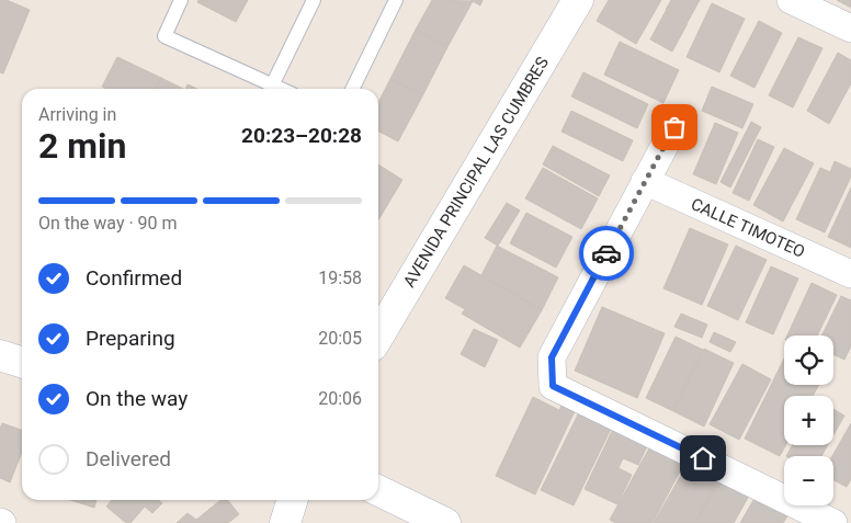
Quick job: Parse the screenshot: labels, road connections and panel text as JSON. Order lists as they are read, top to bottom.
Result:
{
  "streets": {
    "street": ["AVENIDA PRINCIPAL LAS CUMBRES", "CALLE TIMOTEO"]
  },
  "page": {
    "heading": ["2 min", "Arriving in", "20:23–20:28"],
    "bar": "On the way · 90 m",
    "list": [
      ["Confirmed", "19:58"],
      ["Preparing", "20:05"],
      ["On the way", "20:06"],
      "Delivered"
    ],
    "map_buttons": ["+", "−"]
  }
}
